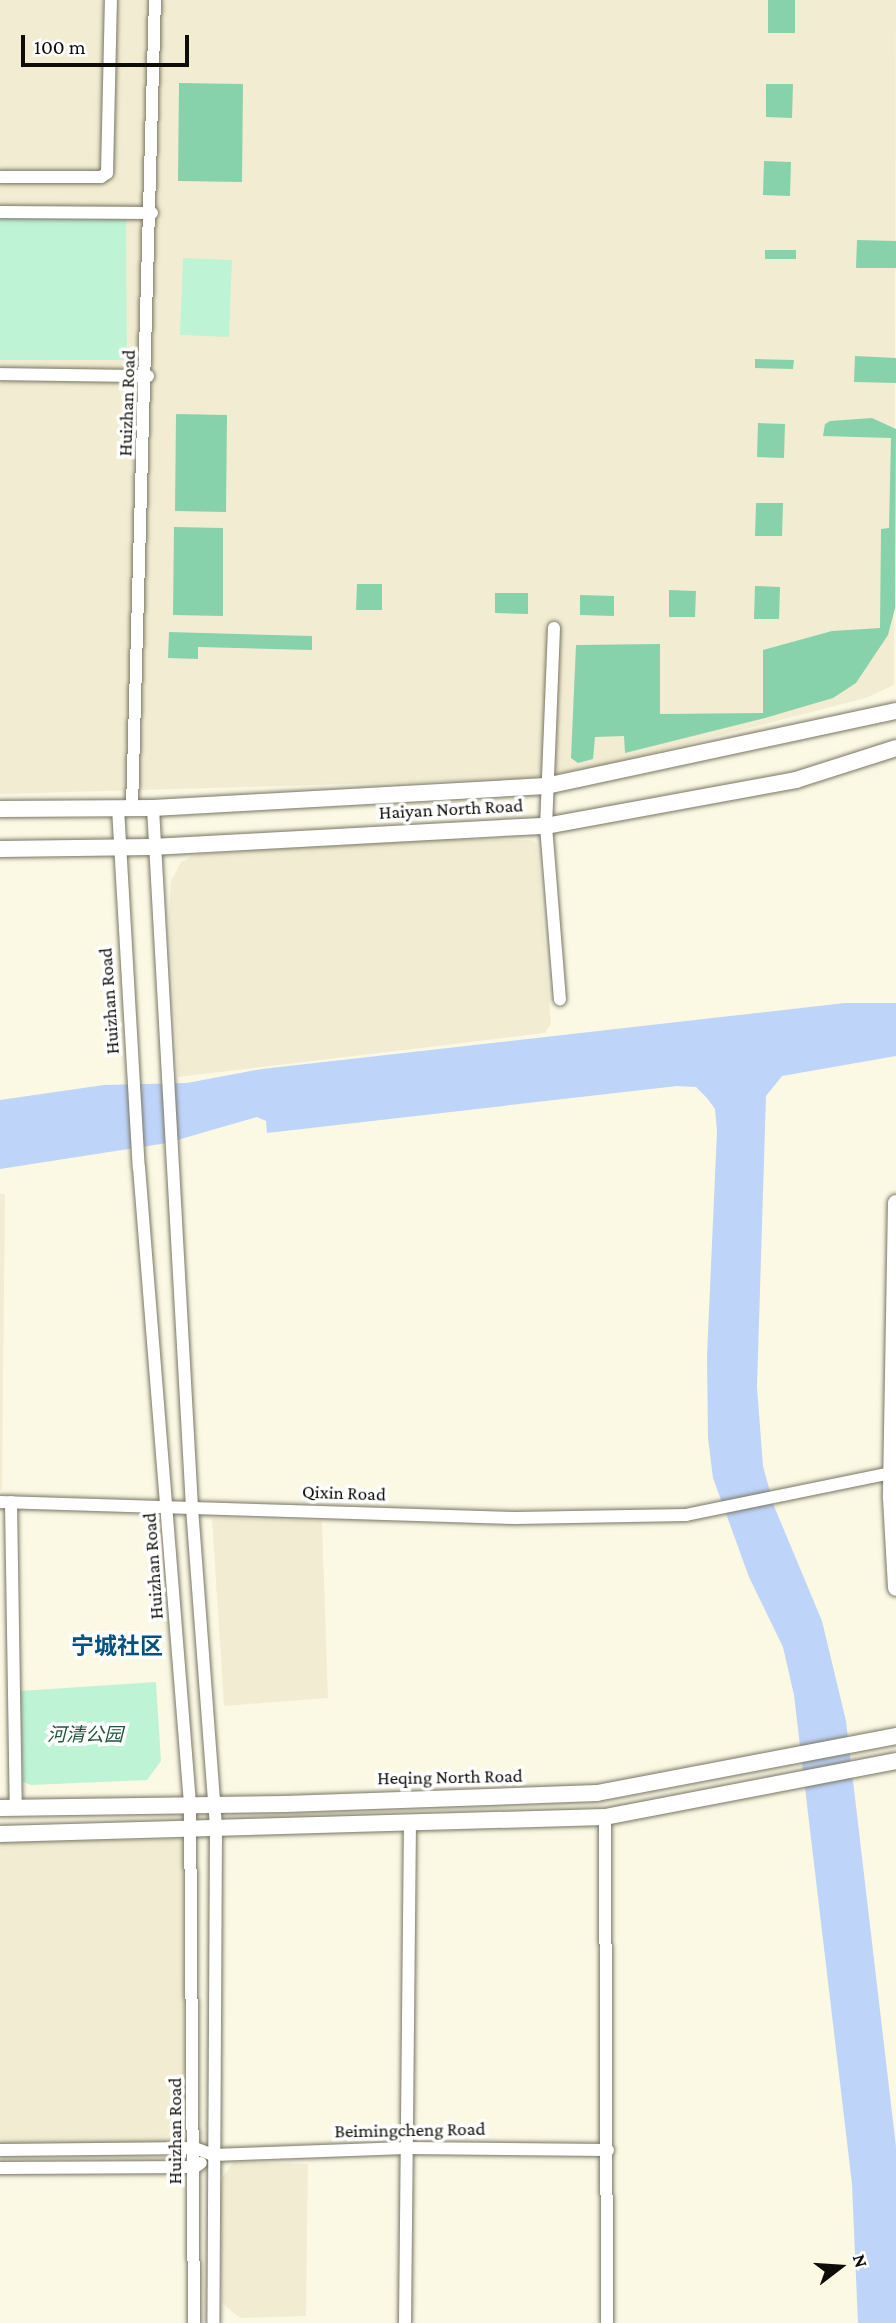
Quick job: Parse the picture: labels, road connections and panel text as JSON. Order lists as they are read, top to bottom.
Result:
{
  "streets": {
    "main road": ["Haiyan North Road", "Heqing North Road"],
    "street": ["Huizhan Road", "Qixin Road", "Beimingcheng Road"]
  },
  "crossings": [
    ["Huizhan Road", "Haiyan North Road"],
    ["Huizhan Road", "Qixin Road"],
    ["Huizhan Road", "Heqing North Road"],
    ["Huizhan Road", "Beimingcheng Road"]
  ],
  "districts": ["宁城社区"],
  "parks": ["河清公园"],
  "scale_bar": "100 m",
  "north": "right"
}
